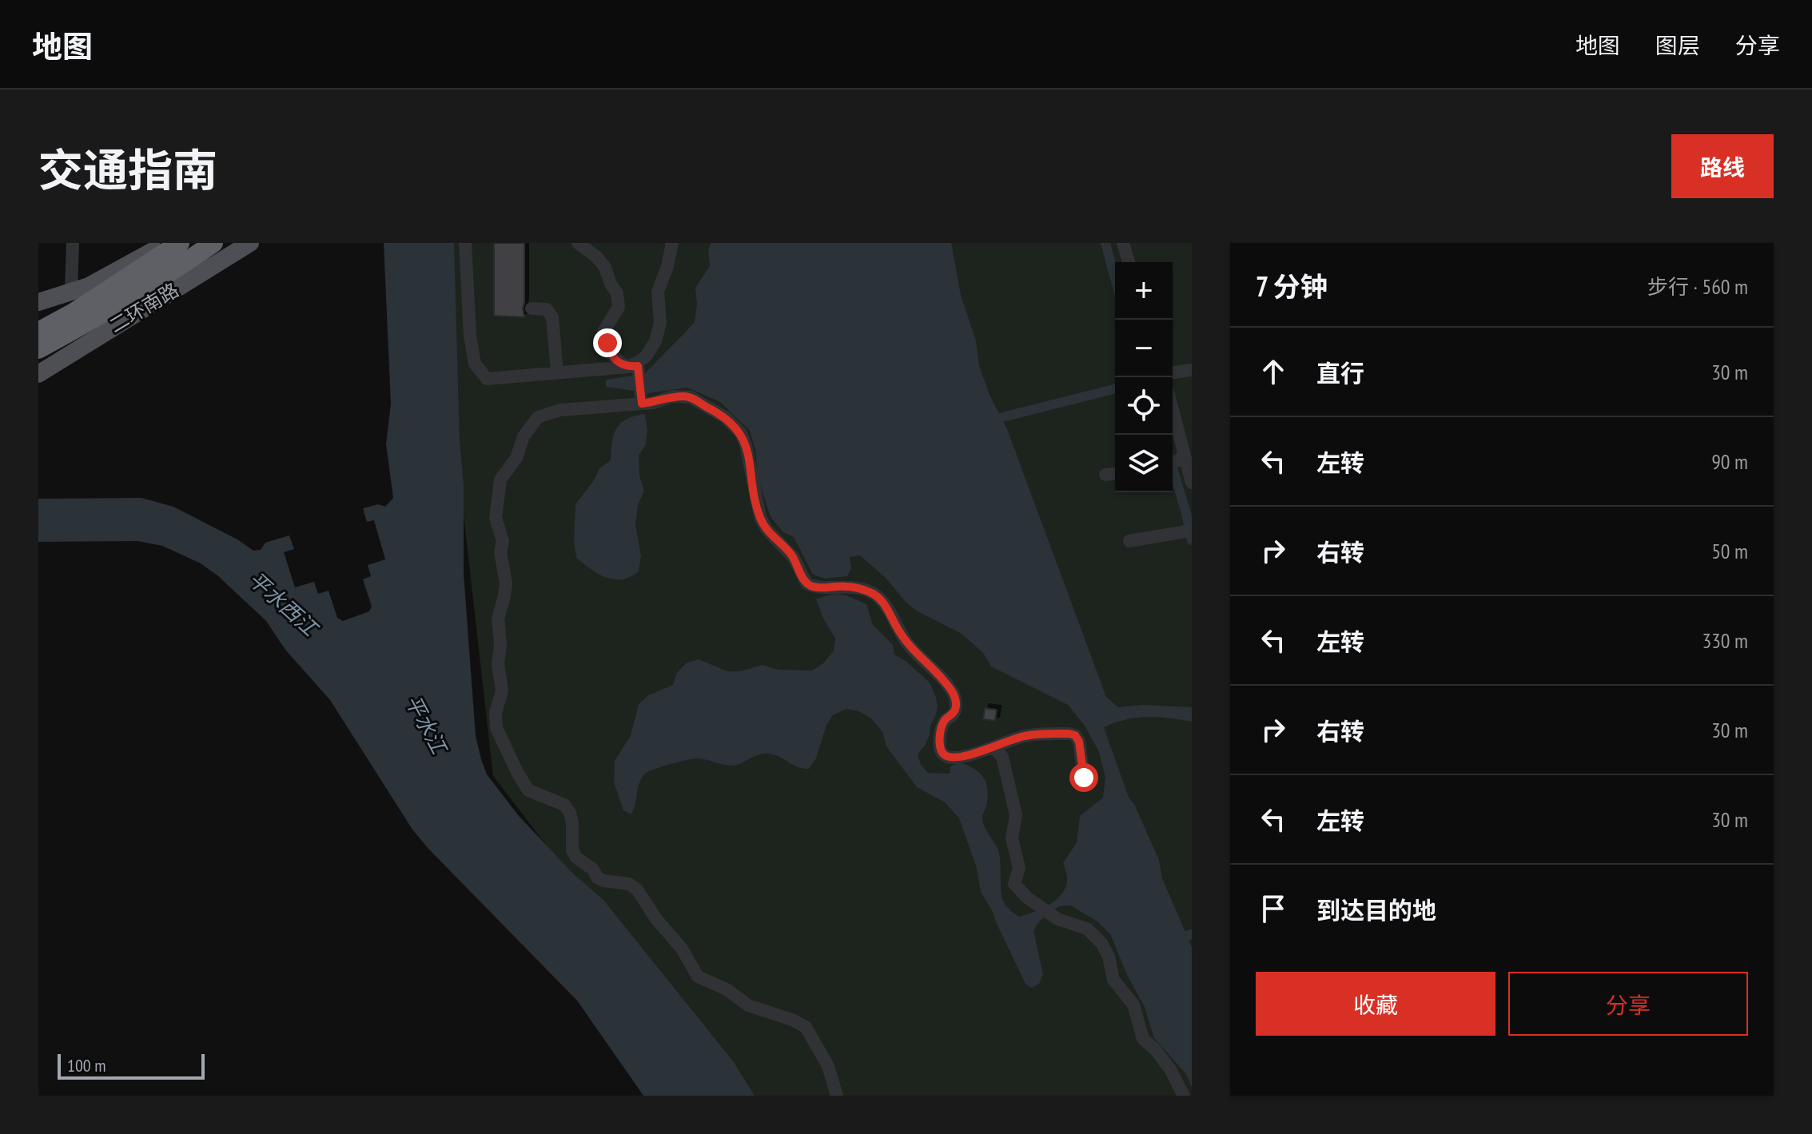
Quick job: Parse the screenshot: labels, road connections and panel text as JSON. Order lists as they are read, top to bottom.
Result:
{
  "streets": {
    "highway": ["二环南路"]
  },
  "water": ["平水西江", "平水江"],
  "scale_bar": "100 m",
  "page": {
    "header": "地图",
    "nav": ["地图", "图层", "分享"],
    "title": "交通指南",
    "buttons": [
      "路线",
      ["收藏", "分享"]
    ],
    "heading": ["7 分钟", "步行 · 560 m"],
    "map_buttons": ["+", "−"],
    "list": [
      ["直行", "30 m"],
      ["左转", "90 m"],
      ["右转", "50 m"],
      ["左转", "330 m"],
      ["右转", "30 m"],
      ["左转", "30 m"],
      "到达目的地"
    ],
    "scale": "100 m"
  }
}
